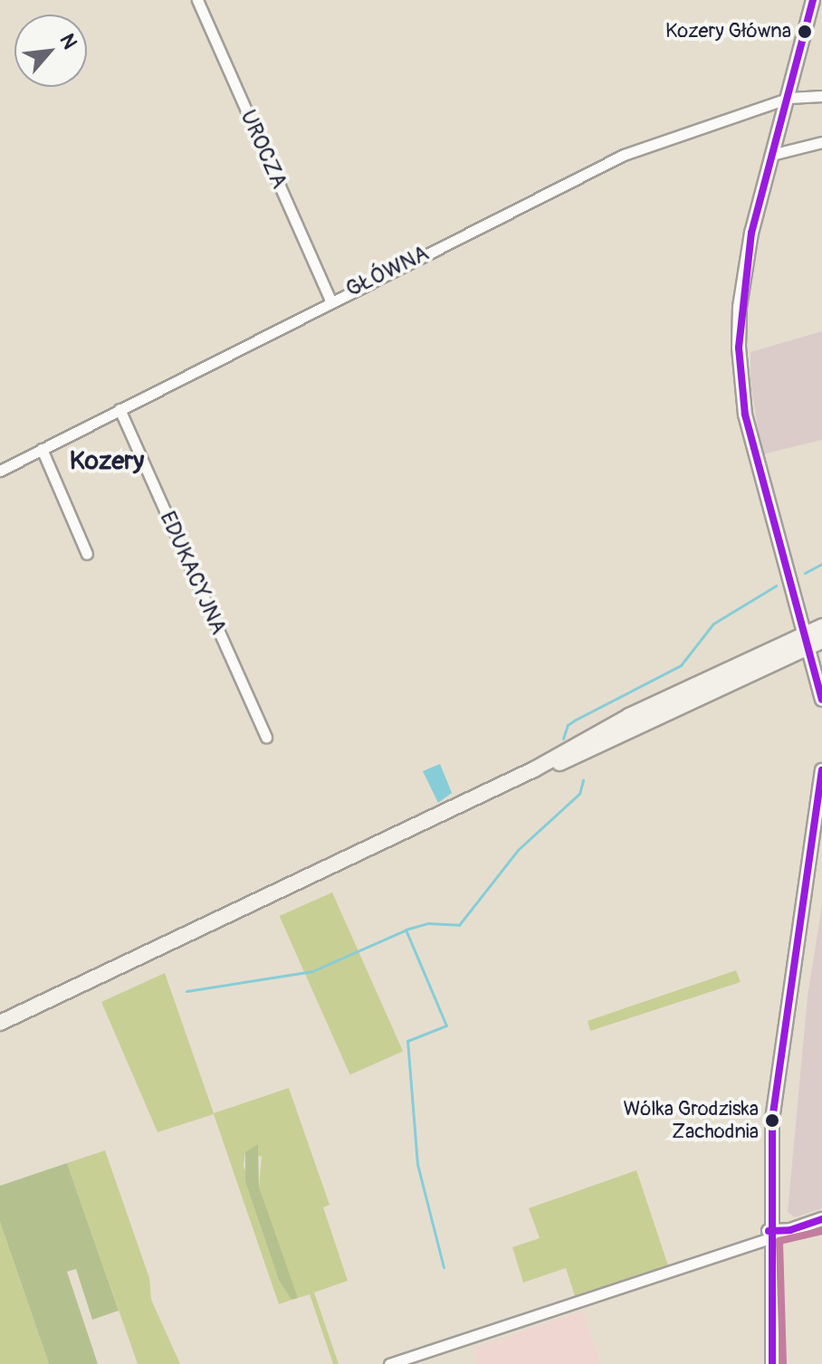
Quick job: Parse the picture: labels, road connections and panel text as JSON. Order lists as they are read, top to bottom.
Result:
{
  "streets": {
    "street": ["UROCZA", "GŁÓWNA", "EDUKACYJNA"]
  },
  "crossings": [
    ["UROCZA", "GŁÓWNA"],
    ["GŁÓWNA", "EDUKACYJNA"]
  ],
  "districts": ["Kozery"],
  "places": ["Kozery Główna", "Wólka Grodziska Zachodnia"],
  "north": "top right"
}
